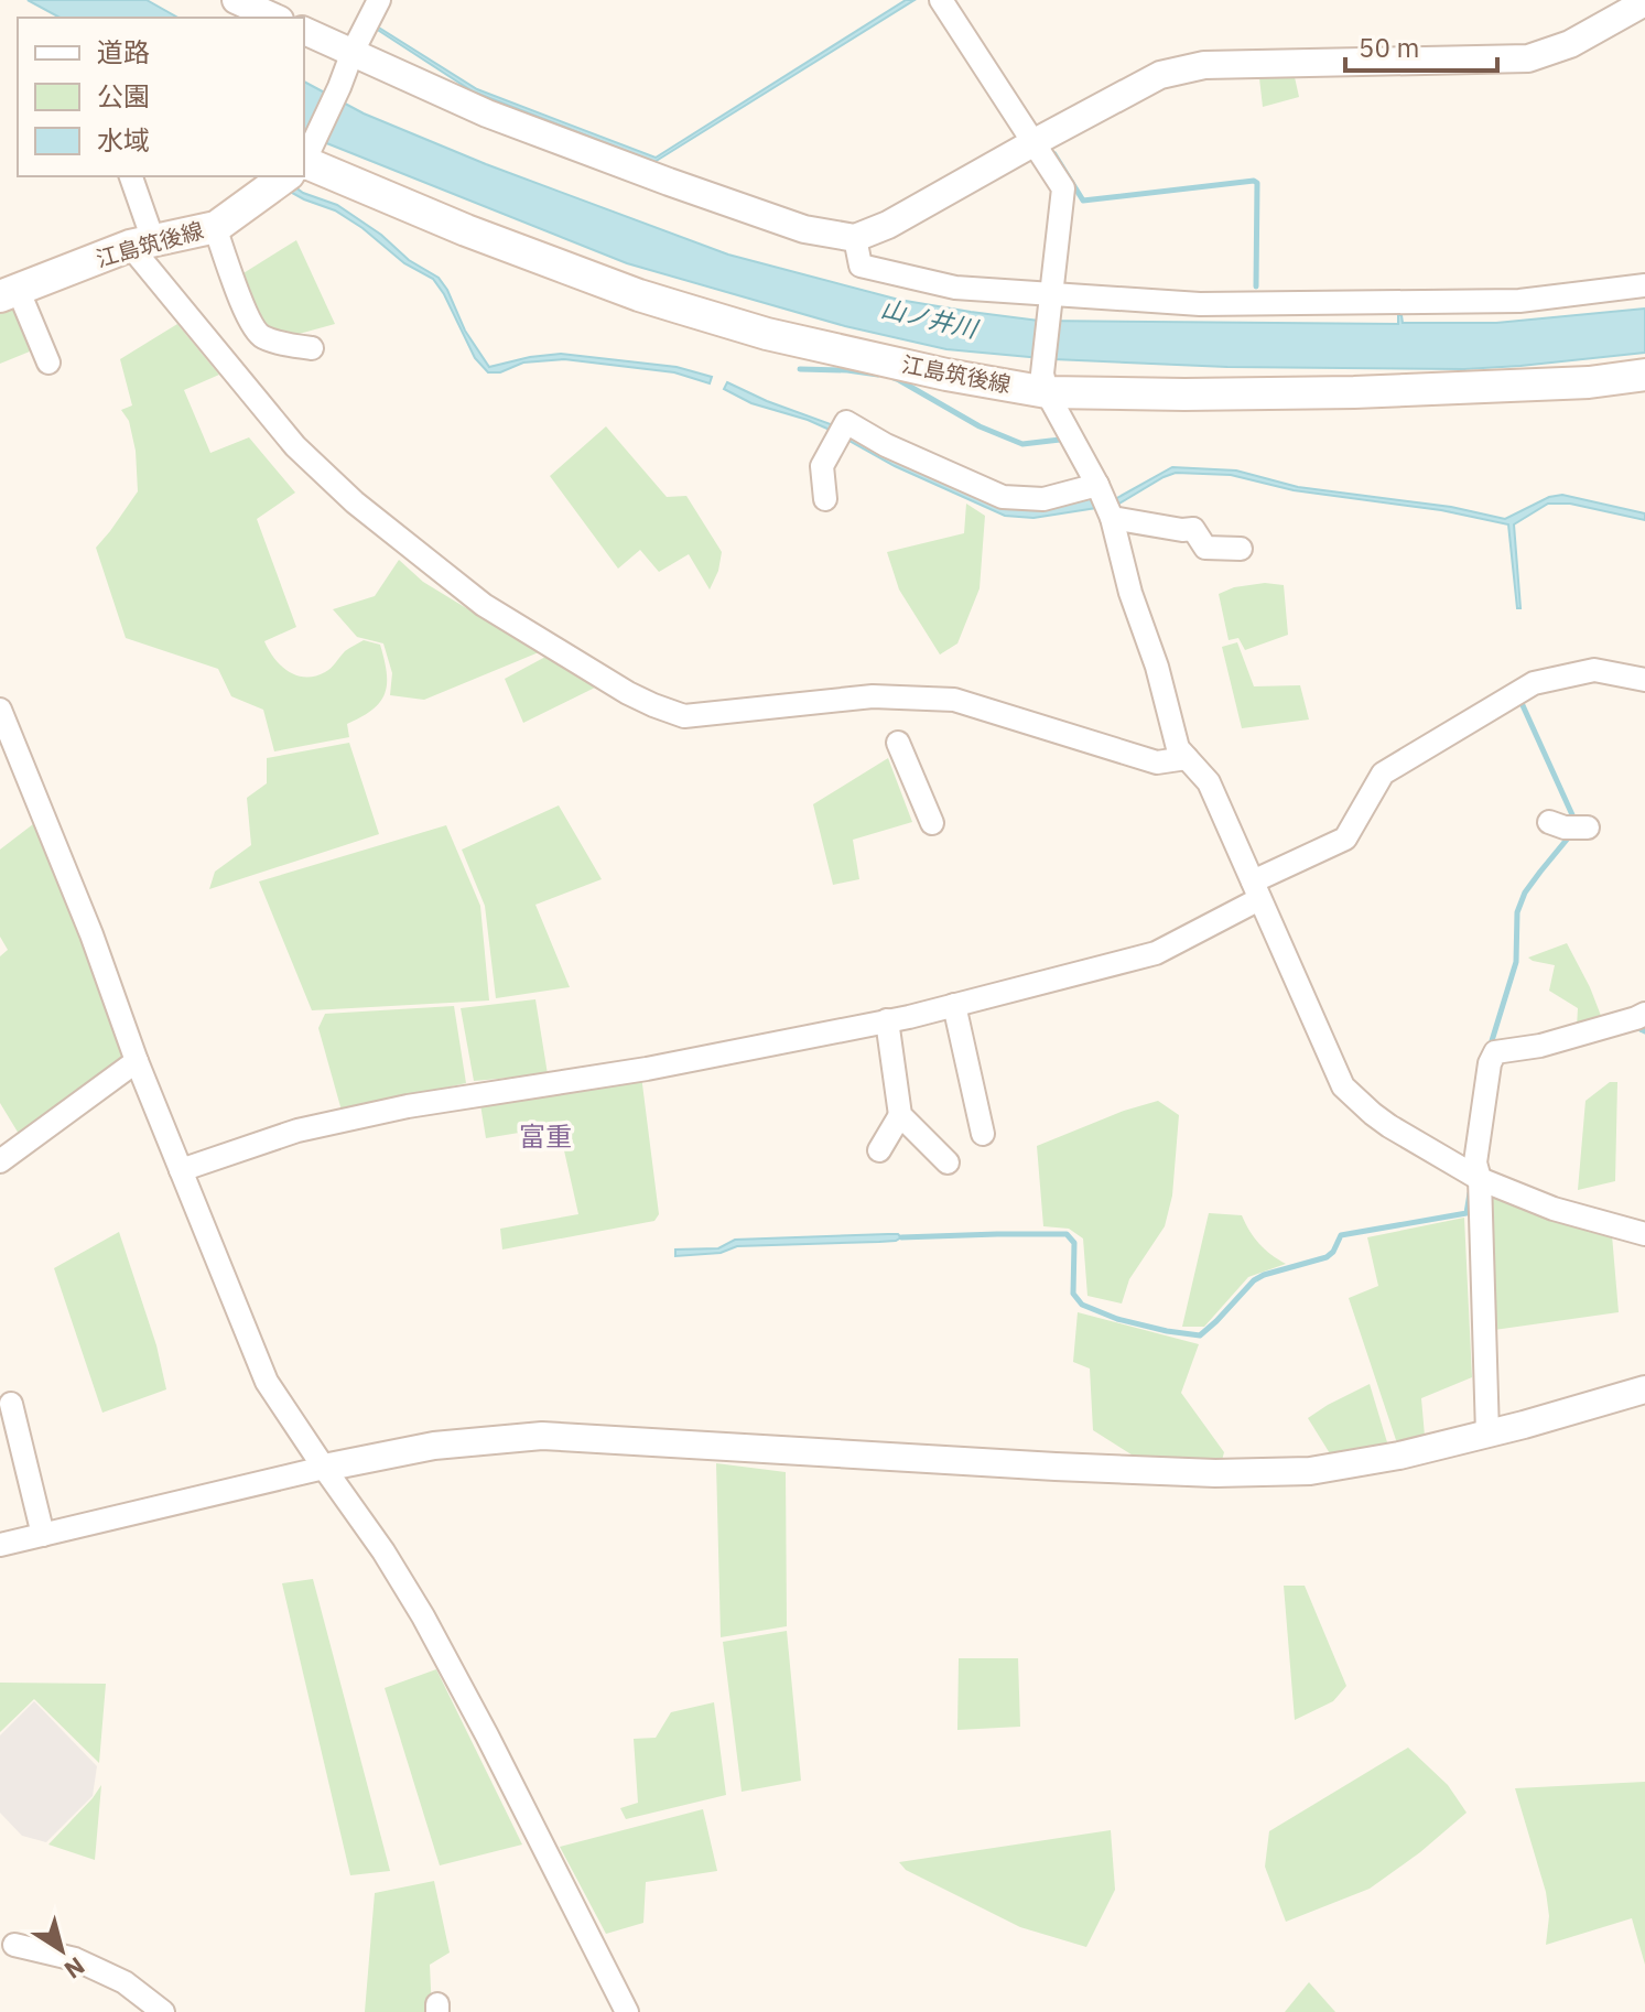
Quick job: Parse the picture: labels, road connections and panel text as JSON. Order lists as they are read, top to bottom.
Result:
{
  "streets": {
    "main road": ["江島筑後線"]
  },
  "districts": ["富重"],
  "water": ["山ノ井川"],
  "legend": ["道路", "公園", "水域"],
  "scale_bar": "50 m",
  "north": "bottom right"
}
